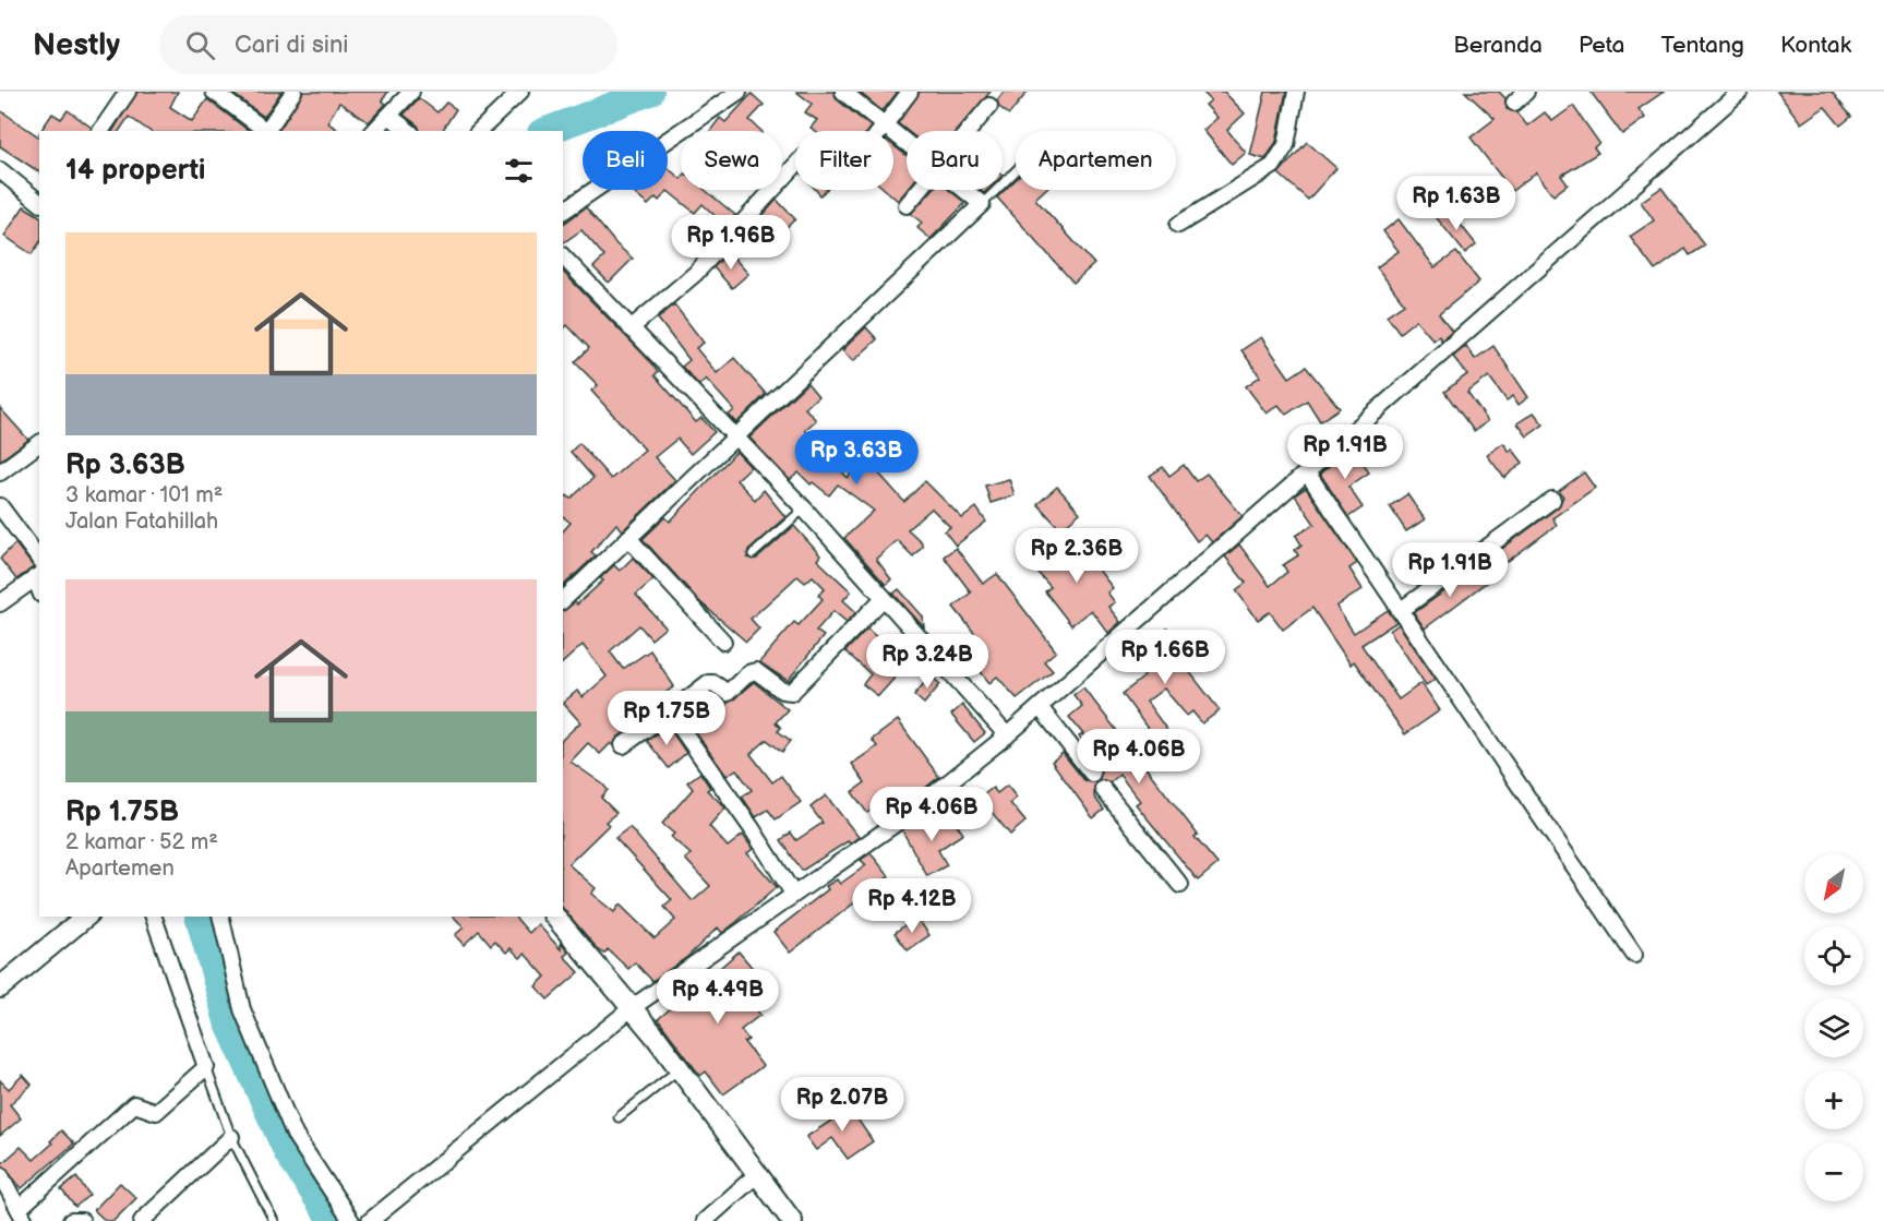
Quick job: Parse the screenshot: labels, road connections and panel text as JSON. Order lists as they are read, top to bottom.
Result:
{
  "north": "bottom left",
  "page": {
    "header": "Nestly",
    "search": "Cari di sini",
    "nav": [
      "Beranda",
      "Peta",
      "Tentang",
      "Kontak"
    ],
    "chip": [
      "Beli",
      "Sewa",
      "Filter",
      "Baru",
      "Apartemen"
    ],
    "heading": "14 properti",
    "price": [
      "Rp 1.63B",
      "Rp 1.96B",
      "Rp 1.91B",
      "Rp 3.63B",
      "Rp 2.36B",
      "Rp 1.91B",
      "Rp 1.66B",
      "Rp 3.24B",
      "Rp 1.75B",
      "Rp 4.06B",
      "Rp 4.06B",
      "Rp 4.12B",
      "Rp 4.49B",
      "Rp 2.07B"
    ],
    "list": [
      {
        "name": "Rp 3.63B",
        "note": "3 kamar · 101 m² · Jalan Fatahillah"
      },
      {
        "name": "Rp 1.75B",
        "note": "2 kamar · 52 m² · Apartemen"
      }
    ],
    "map_buttons": ["+", "−"]
  }
}
